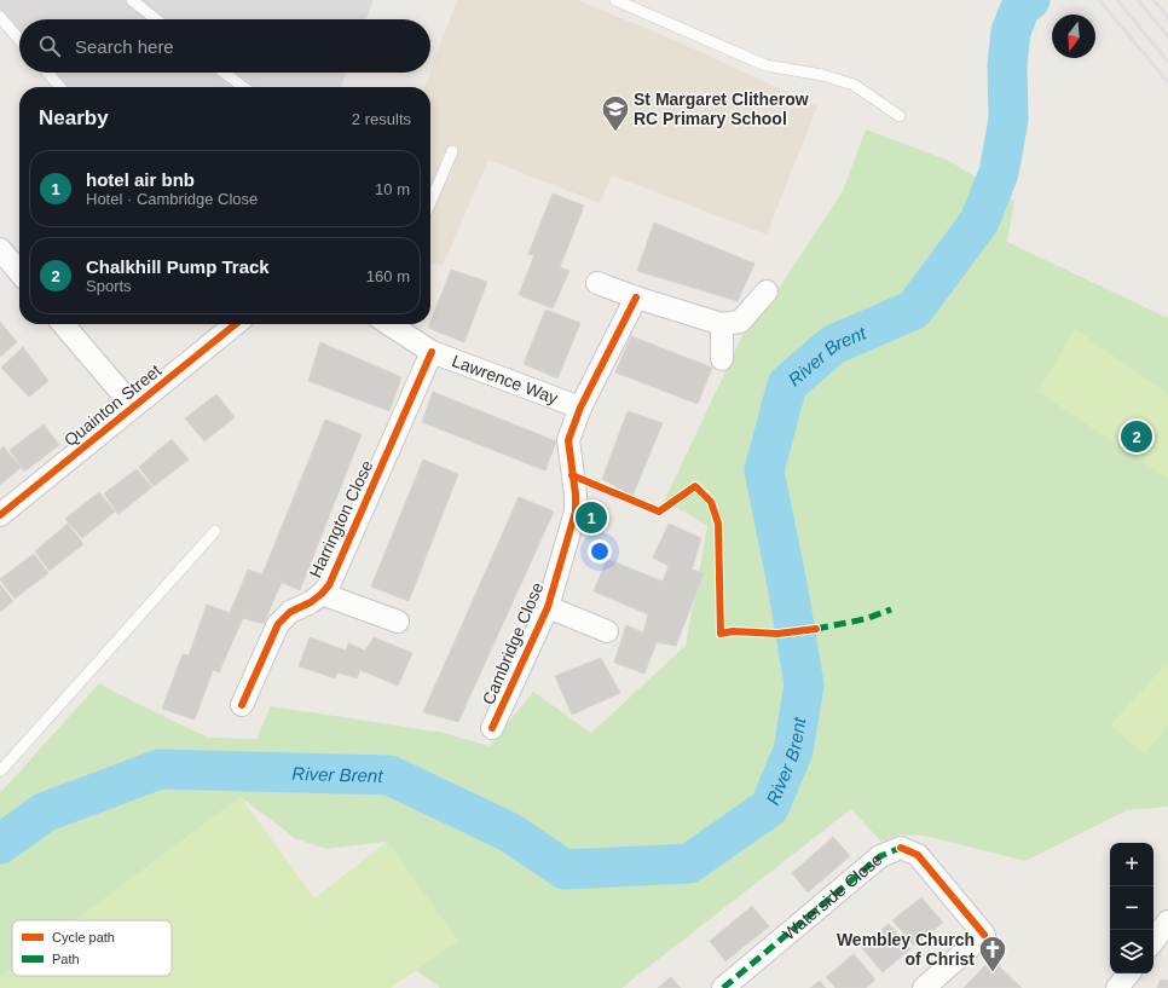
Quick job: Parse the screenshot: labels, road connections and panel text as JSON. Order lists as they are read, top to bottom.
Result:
{
  "streets": {
    "street": [
      "Lawrence Way",
      "Quainton Street",
      "Harrington Close",
      "Cambridge Close",
      "Waterside Close"
    ]
  },
  "crossings": [
    ["Lawrence Way", "Harrington Close"],
    ["Lawrence Way", "Cambridge Close"]
  ],
  "water": ["River Brent"],
  "places": {
    "school or university": ["St Margaret Clitherow RC Primary School"],
    "church": ["Wembley Church of Christ"]
  },
  "legend": ["Cycle path", "Path"],
  "north": "bottom",
  "page": {
    "search": "Search here",
    "heading": ["Nearby", "2 results"],
    "list": [
      {
        "mark": "1",
        "name": "hotel air bnb",
        "note": "Hotel · Cambridge Close",
        "value": "10 m"
      },
      {
        "mark": "2",
        "name": "Chalkhill Pump Track",
        "note": "Sports",
        "value": "160 m"
      }
    ],
    "pins": ["2", "1"],
    "map_buttons": ["+", "−"]
  }
}
